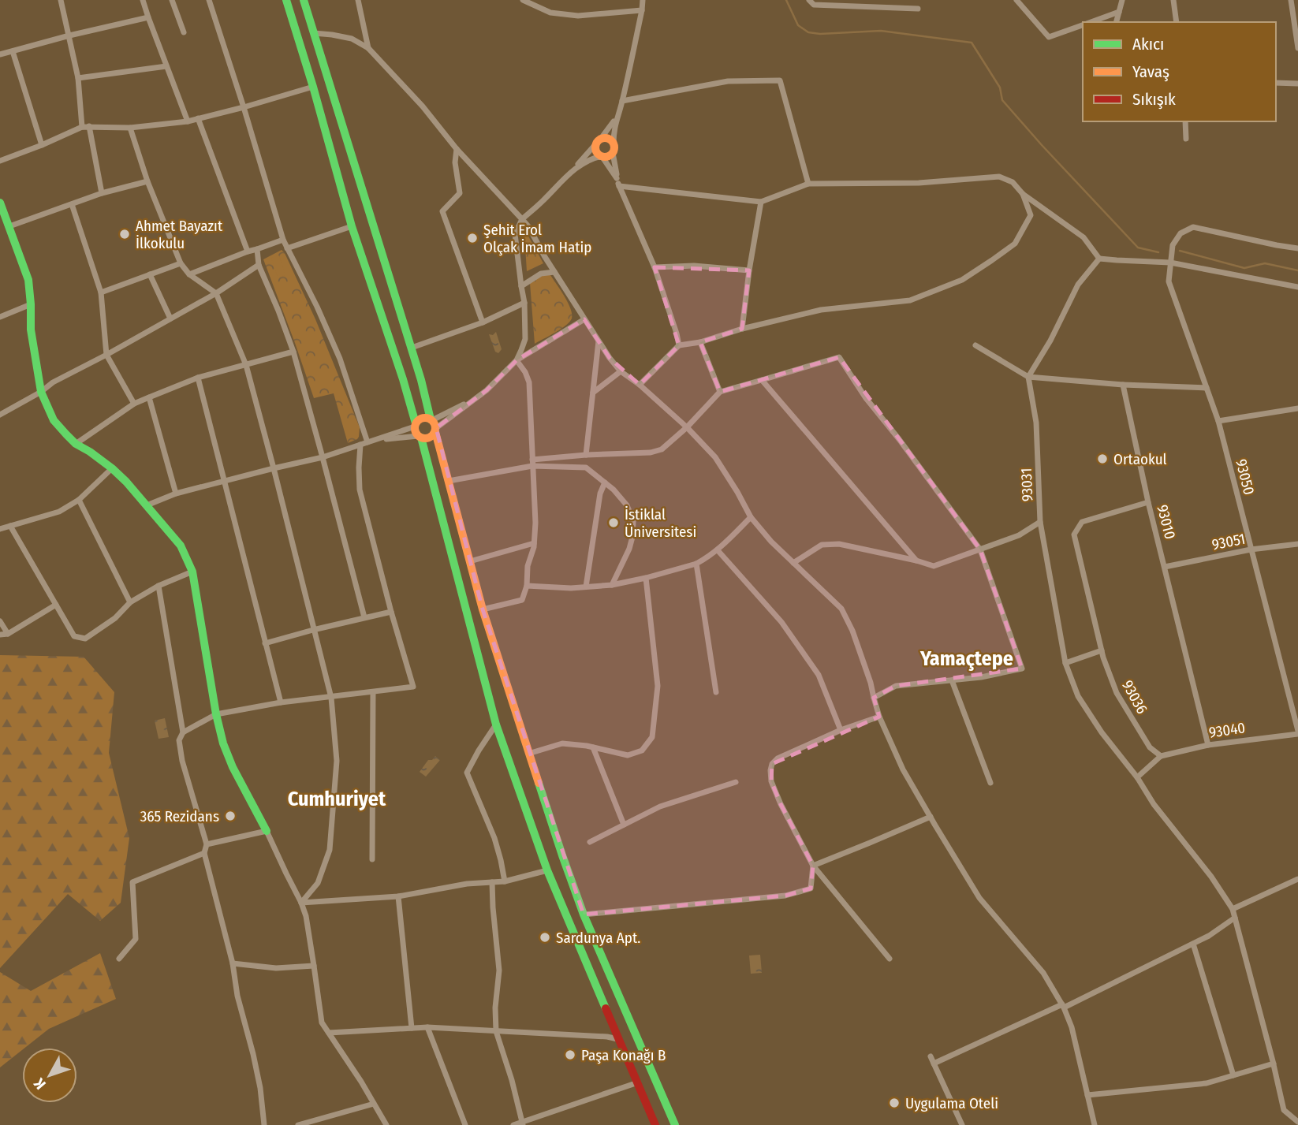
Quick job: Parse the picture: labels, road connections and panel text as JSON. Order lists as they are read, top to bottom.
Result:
{
  "streets": {
    "street": [
      "93050",
      "93031",
      "93010",
      "93051",
      "93036",
      "93040"
    ]
  },
  "crossings": [
    ["93050", "93051"],
    ["93050", "93040"],
    ["93010", "93051"],
    ["93010", "93036"],
    ["93010", "93040"],
    ["93036", "93040"]
  ],
  "districts": ["Yamaçtepe", "Cumhuriyet"],
  "places": [
    "Ahmet Bayazıt İlkokulu",
    "Şehit Erol Olçak İmam Hatip",
    "Ortaokul",
    "İstiklal Üniversitesi",
    "365 Rezidans",
    "Sardunya Apt.",
    "Paşa Konağı B",
    "Uygulama Oteli"
  ],
  "legend": ["Akıcı", "Yavaş", "Sıkışık"],
  "north": "bottom left"
}
